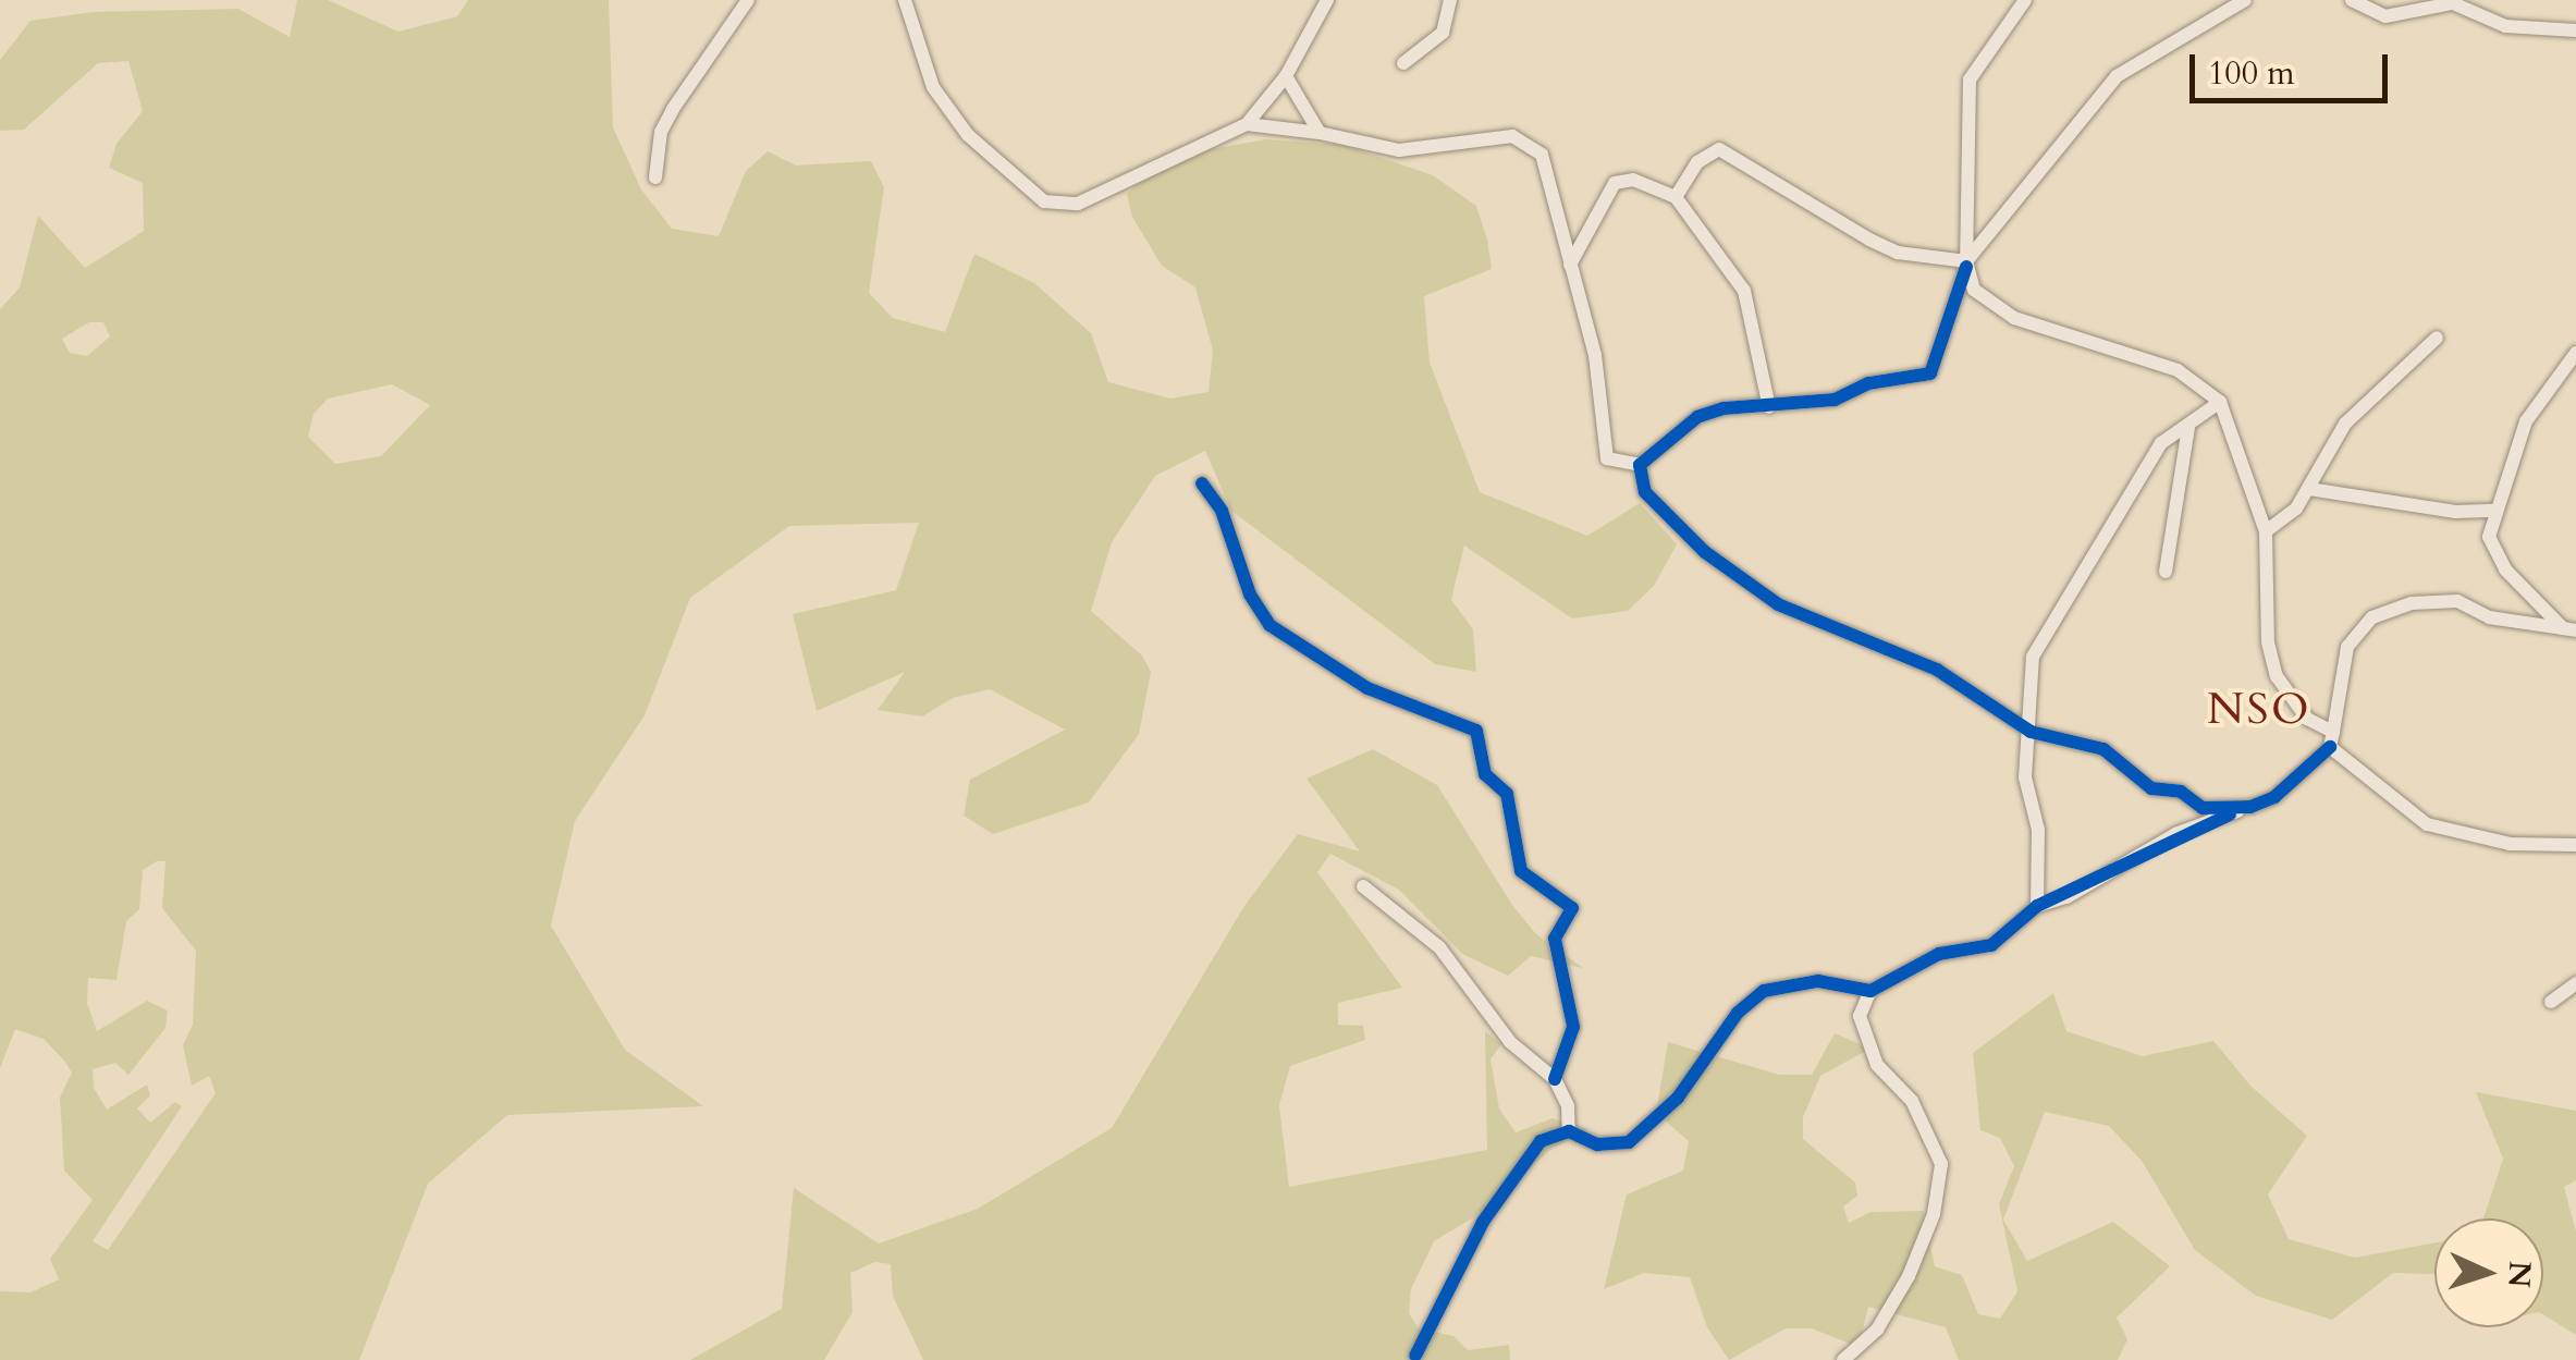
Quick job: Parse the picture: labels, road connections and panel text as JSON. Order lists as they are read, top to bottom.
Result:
{
  "districts": ["NSO"],
  "scale_bar": "100 m",
  "north": "right"
}
